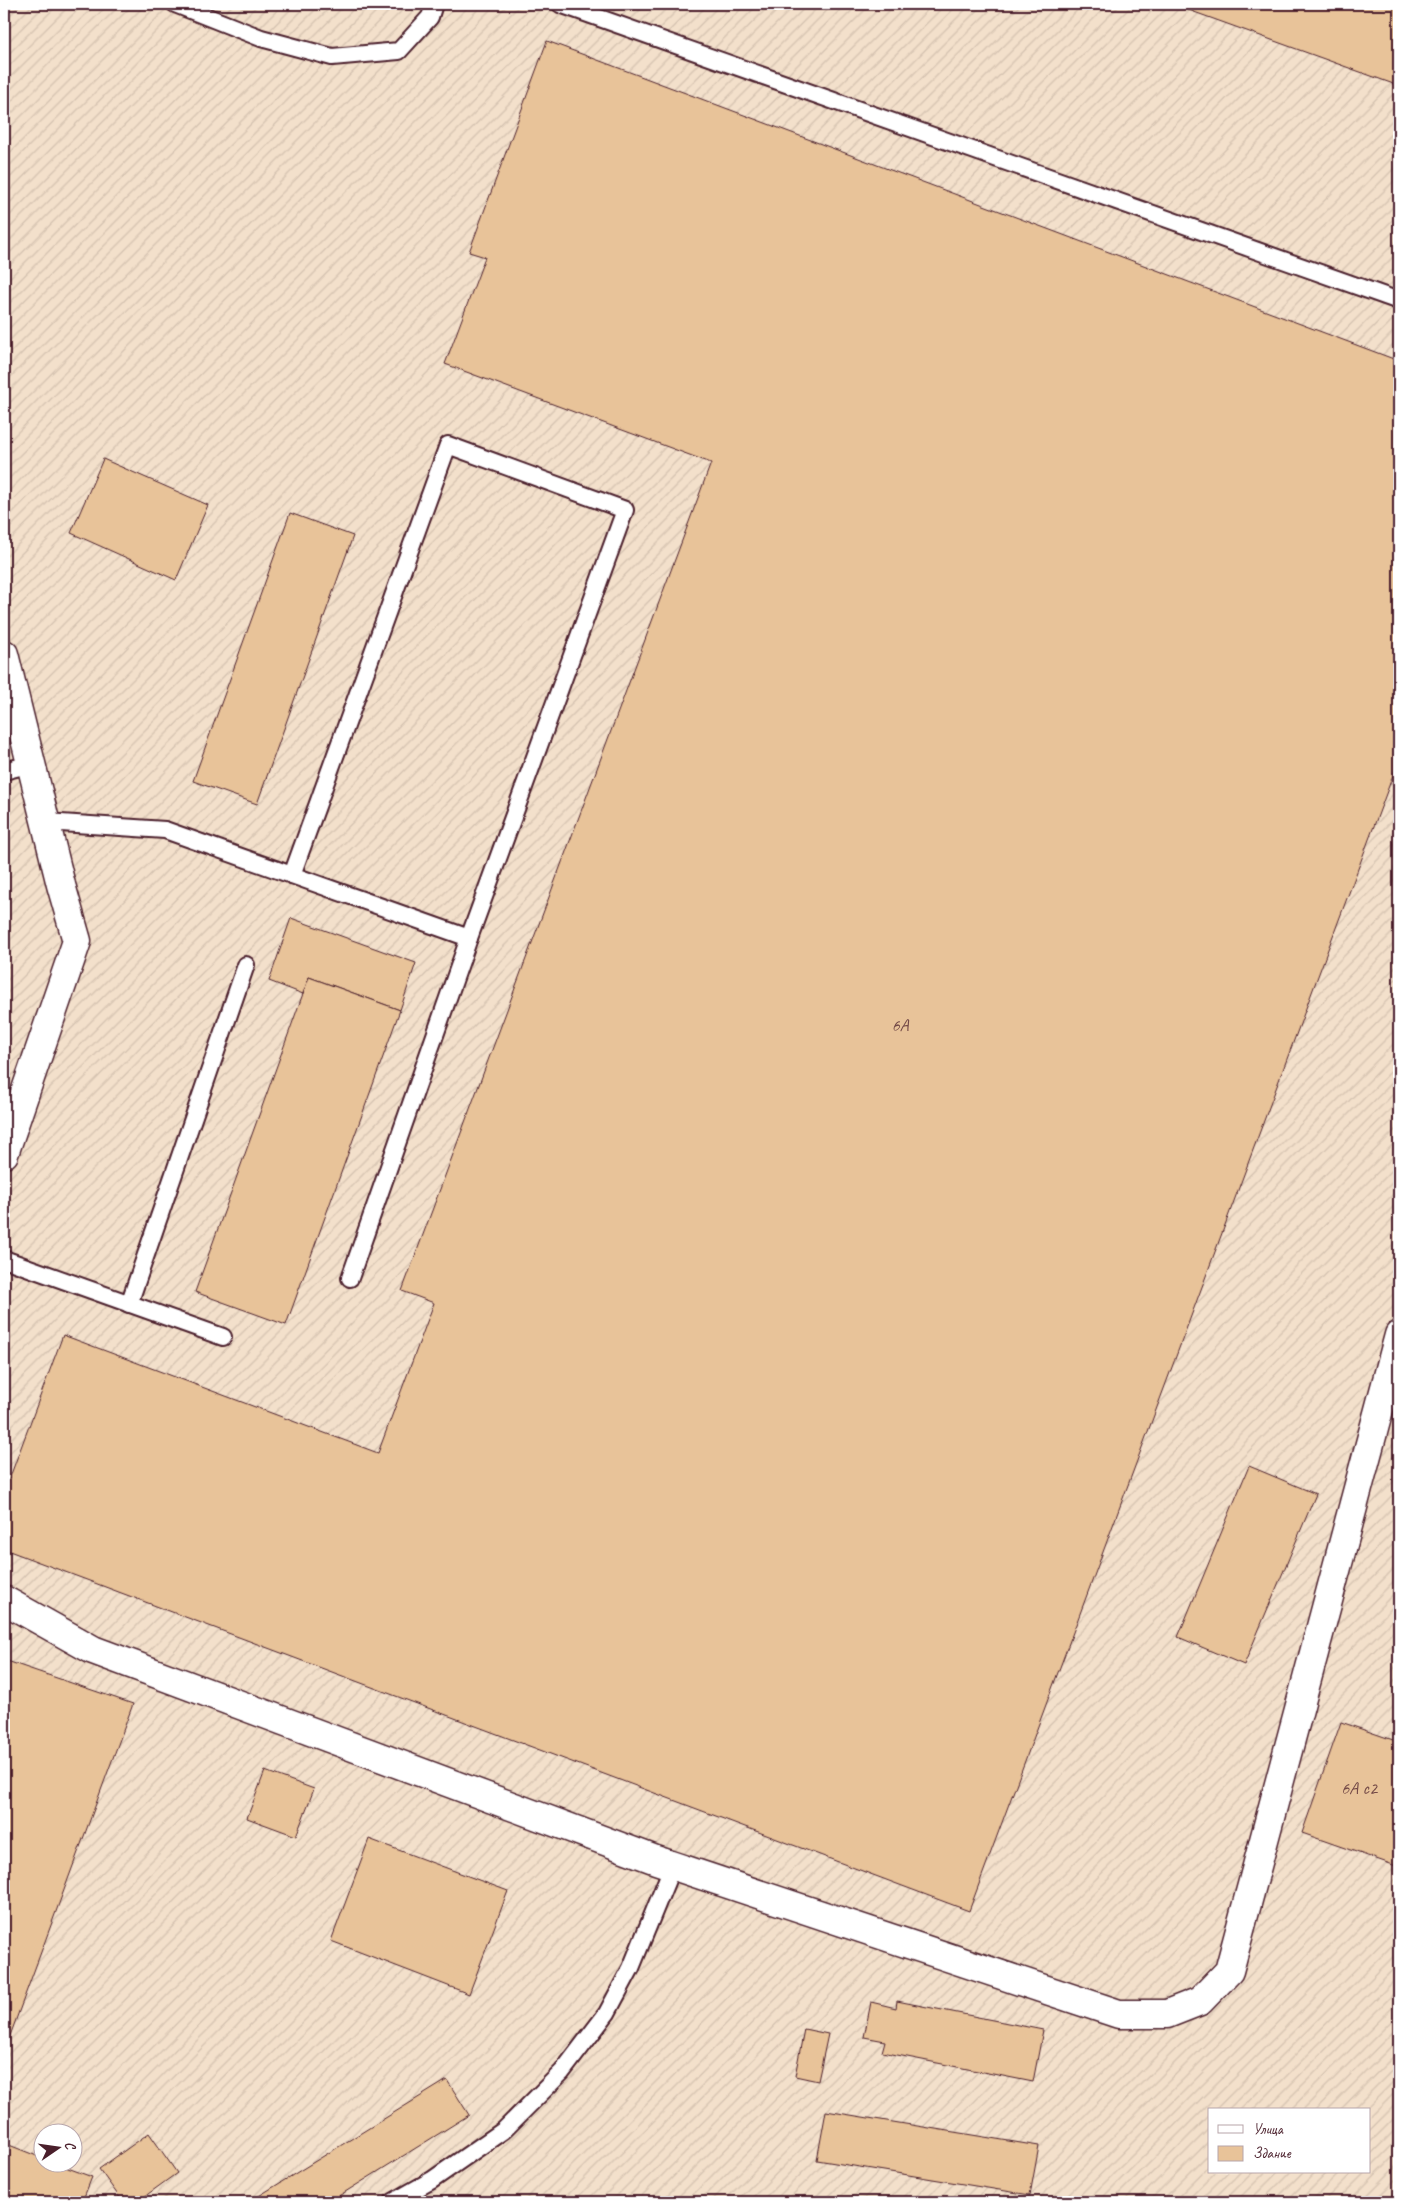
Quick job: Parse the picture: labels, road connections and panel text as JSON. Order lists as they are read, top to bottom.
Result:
{
  "house_numbers": ["6А", "6А с2"],
  "legend": ["Улица", "Здание"],
  "north": "right"
}
